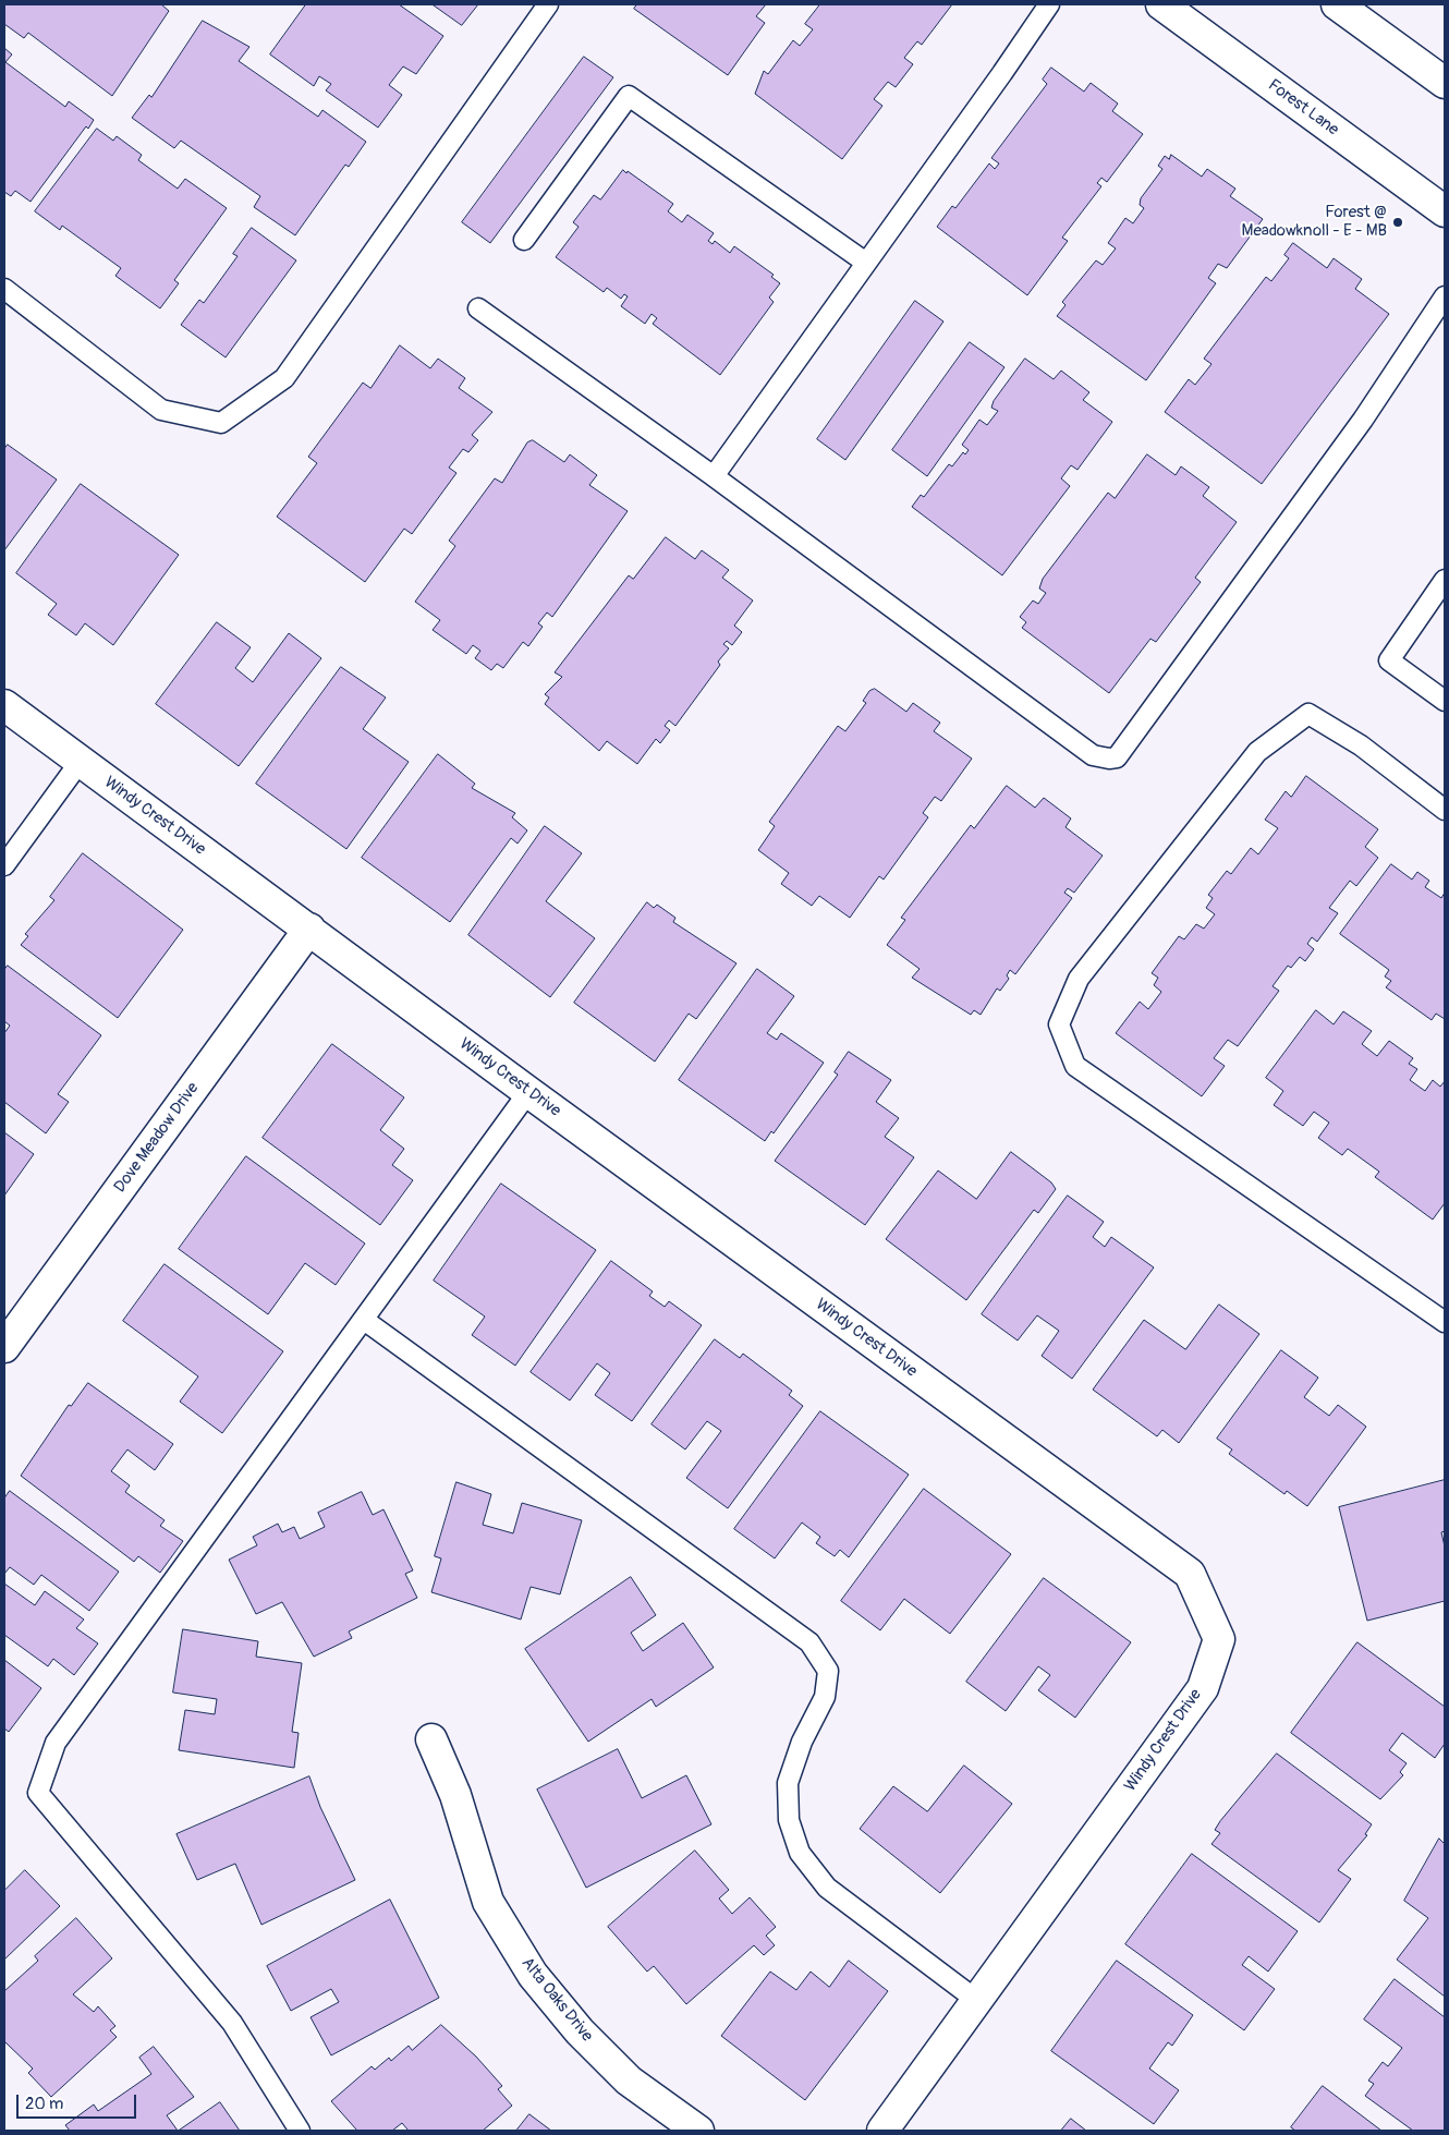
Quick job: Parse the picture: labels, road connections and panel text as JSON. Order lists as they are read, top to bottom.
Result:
{
  "streets": {
    "street": [
      "Forest Lane",
      "Windy Crest Drive",
      "Dove Meadow Drive",
      "Alta Oaks Drive"
    ]
  },
  "crossings": [
    ["Windy Crest Drive", "Dove Meadow Drive"]
  ],
  "places": ["Forest @ Meadowknoll - E - MB"],
  "scale_bar": "20 m"
}
